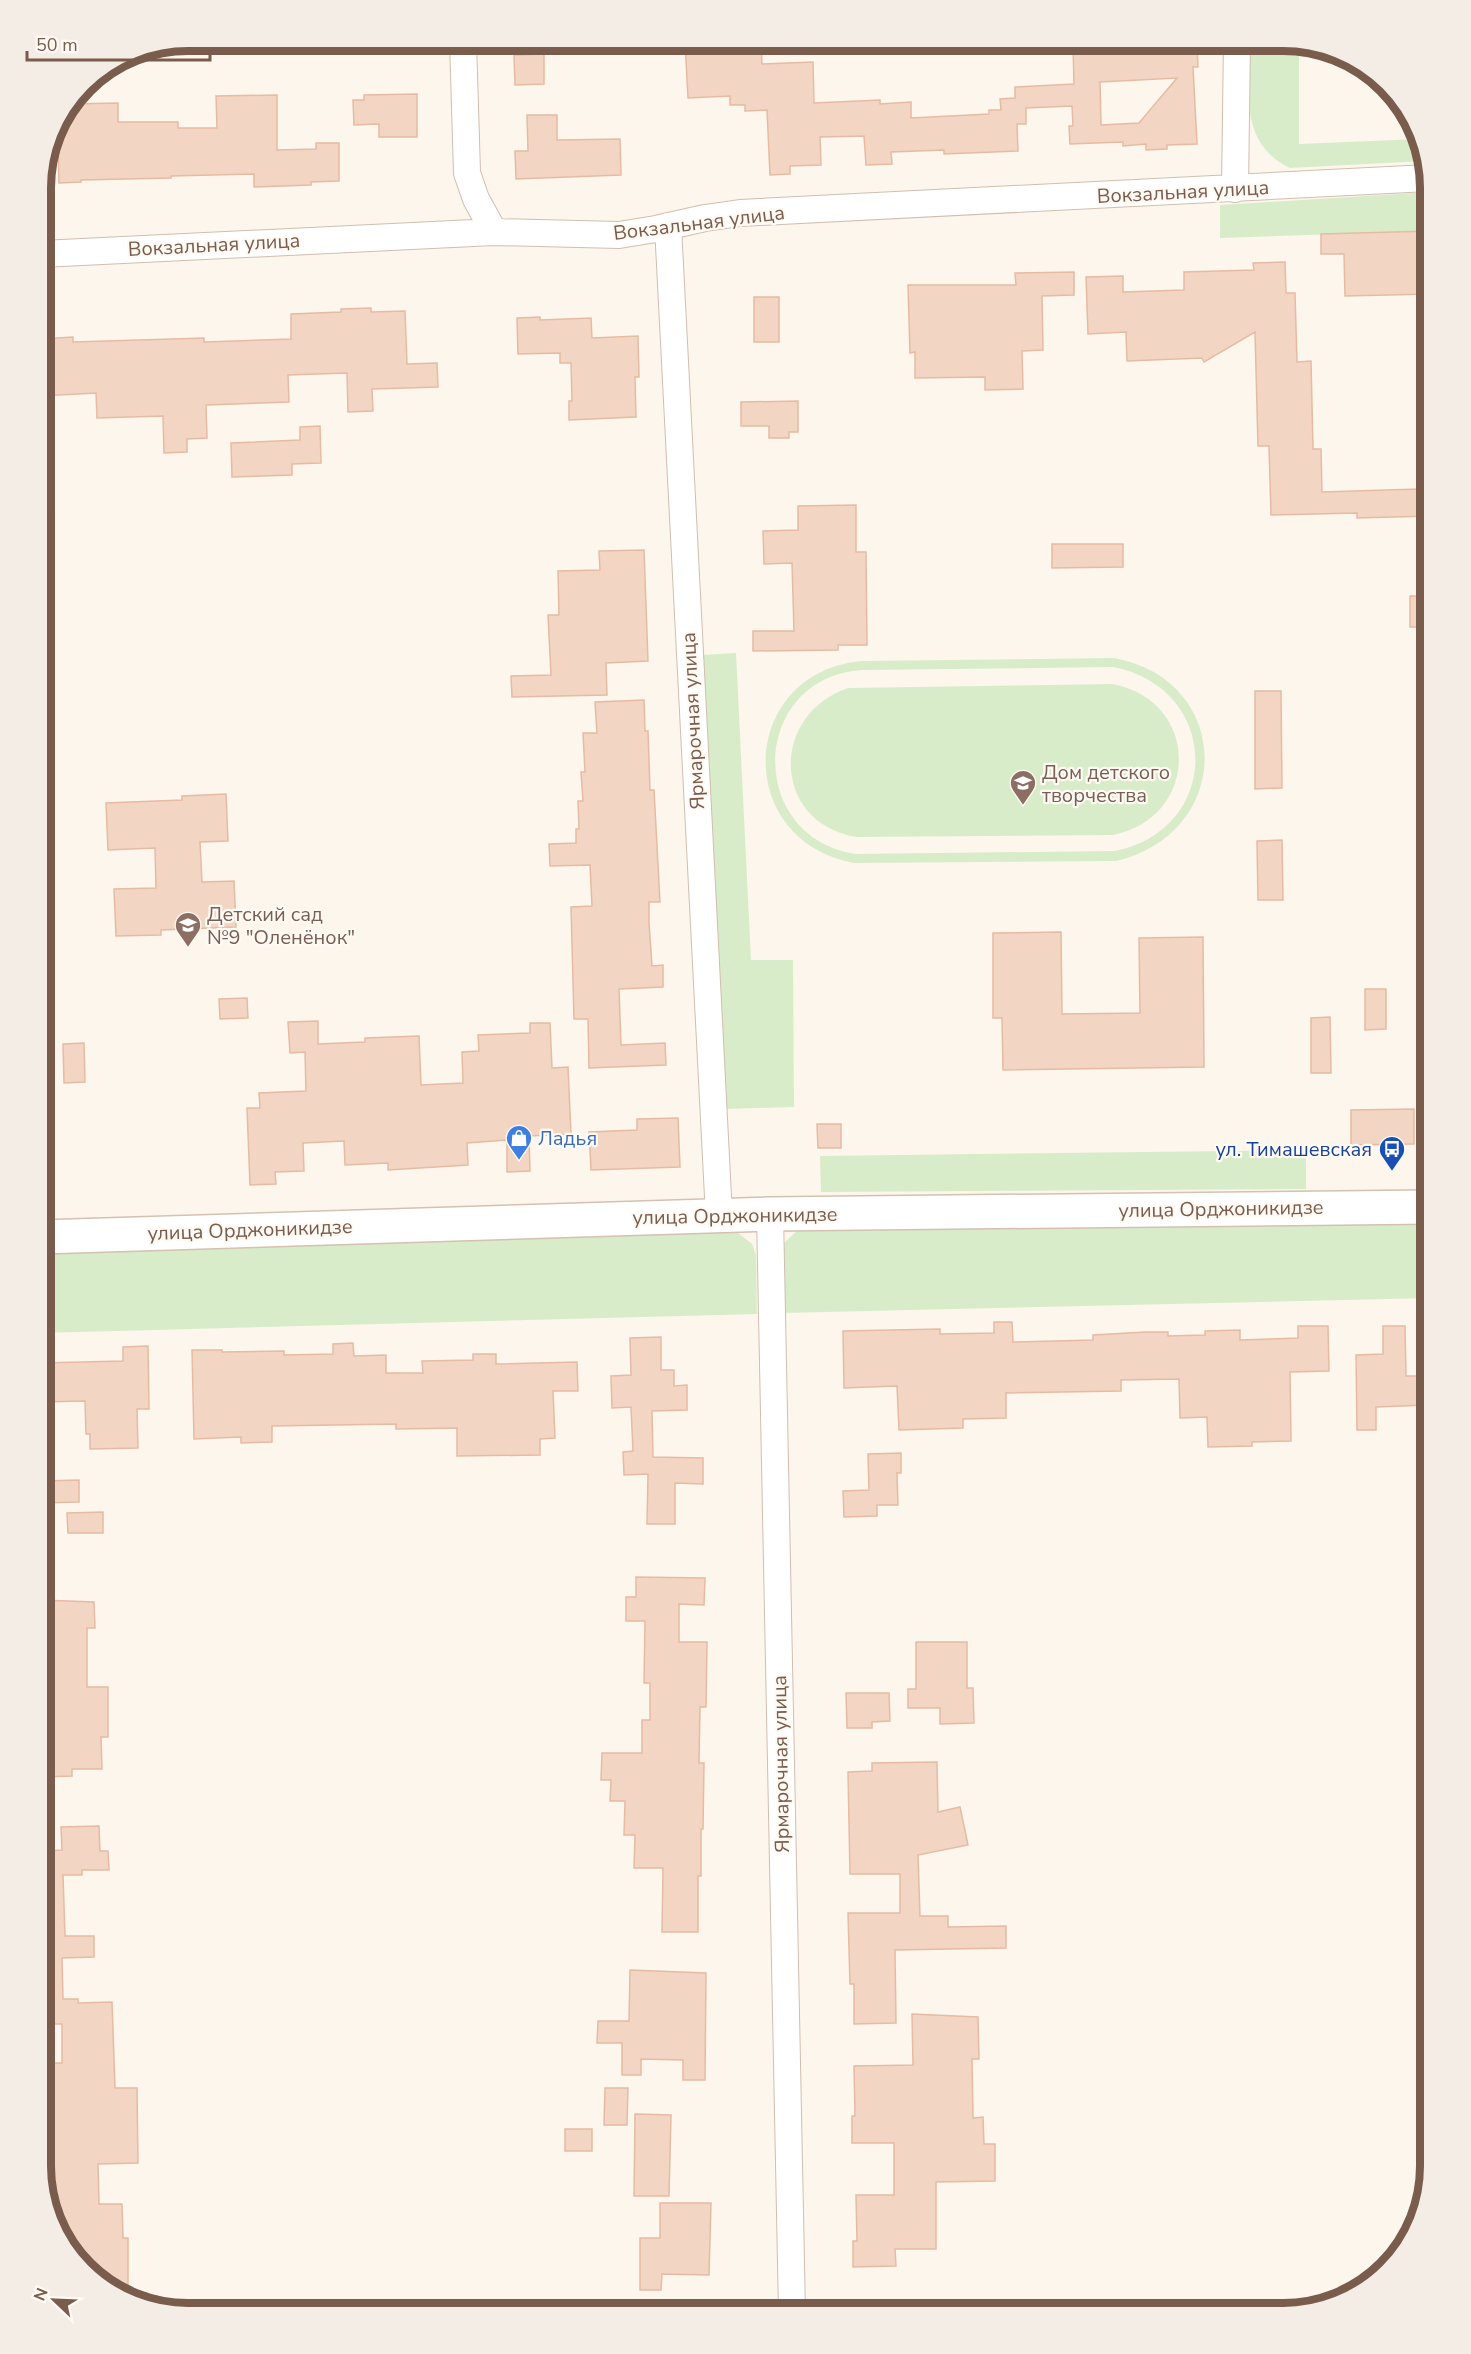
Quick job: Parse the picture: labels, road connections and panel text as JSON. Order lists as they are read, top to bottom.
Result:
{
  "streets": {
    "main road": ["улица Орджоникидзе"],
    "street": ["Вокзальная улица", "Ярмарочная улица"]
  },
  "crossings": [
    ["Вокзальная улица", "Ярмарочная улица"],
    ["Ярмарочная улица", "улица Орджоникидзе"]
  ],
  "places": {
    "school or university": ["Дом детского творчества", "Детский сад №9 \"Оленёнок\""],
    "shop": ["Ладья"],
    "bus stop": ["ул. Тимашевская"]
  },
  "scale_bar": "50 m",
  "north": "top left"
}
